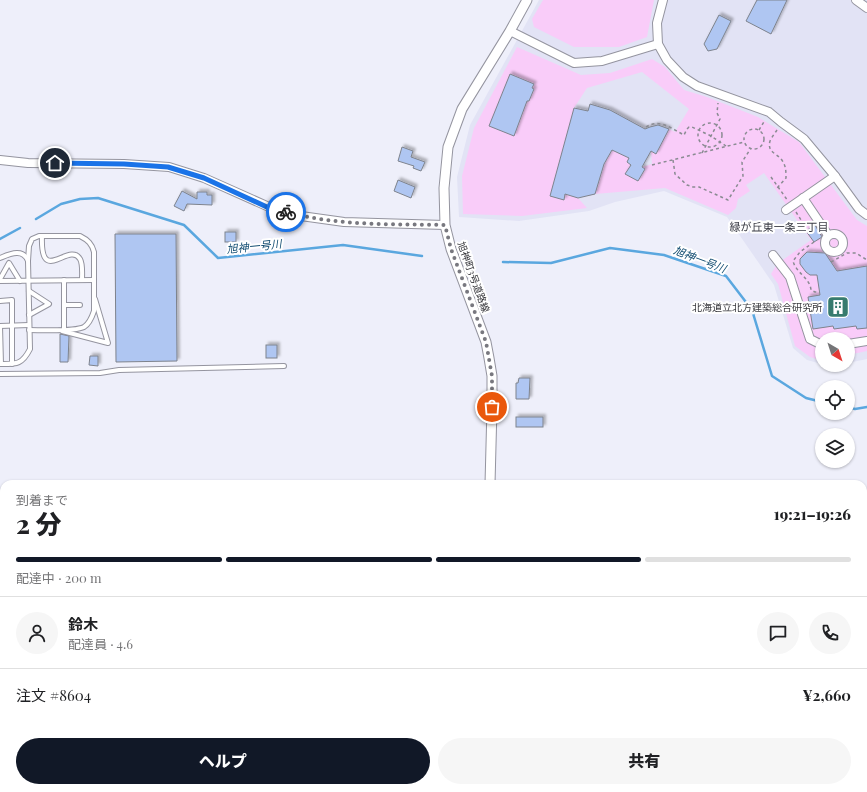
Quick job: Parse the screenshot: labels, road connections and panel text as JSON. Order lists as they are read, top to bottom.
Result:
{
  "streets": {
    "street": ["旭神町3号道路線"]
  },
  "districts": ["緑が丘東一条三丁目"],
  "water": ["旭神一号川"],
  "places": {
    "building": ["北海道立北方建築総合研究所"]
  },
  "north": "bottom right",
  "page": {
    "heading": ["2 分", "到着まで", "19:21–19:26"],
    "panel": [
      "鈴木",
      "配達員 · 4.6",
      "注文 #8604",
      "¥2,660"
    ],
    "bar": "配達中 · 200 m",
    "buttons": ["ヘルプ", "共有"]
  }
}
